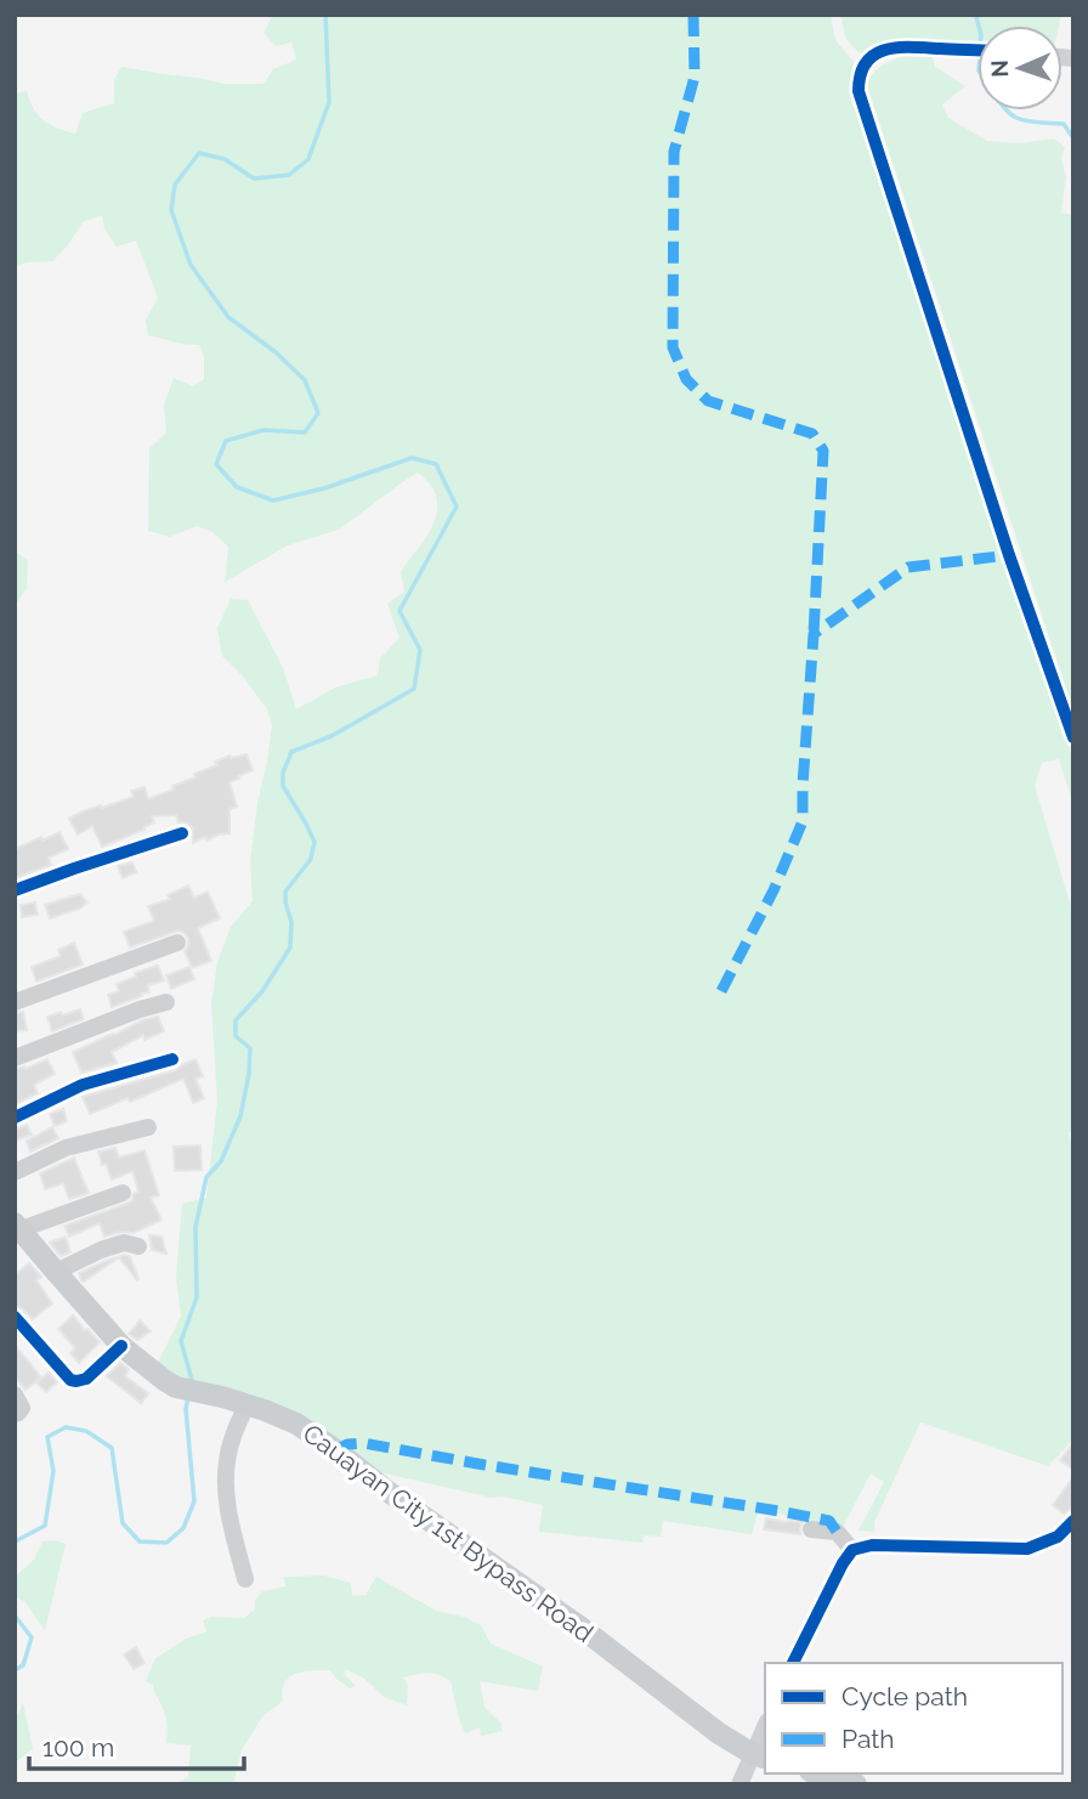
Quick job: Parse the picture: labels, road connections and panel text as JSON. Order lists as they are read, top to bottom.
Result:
{
  "streets": {
    "main road": ["Cauayan City 1st Bypass Road"]
  },
  "legend": ["Cycle path", "Path"],
  "scale_bar": "100 m",
  "north": "left"
}
